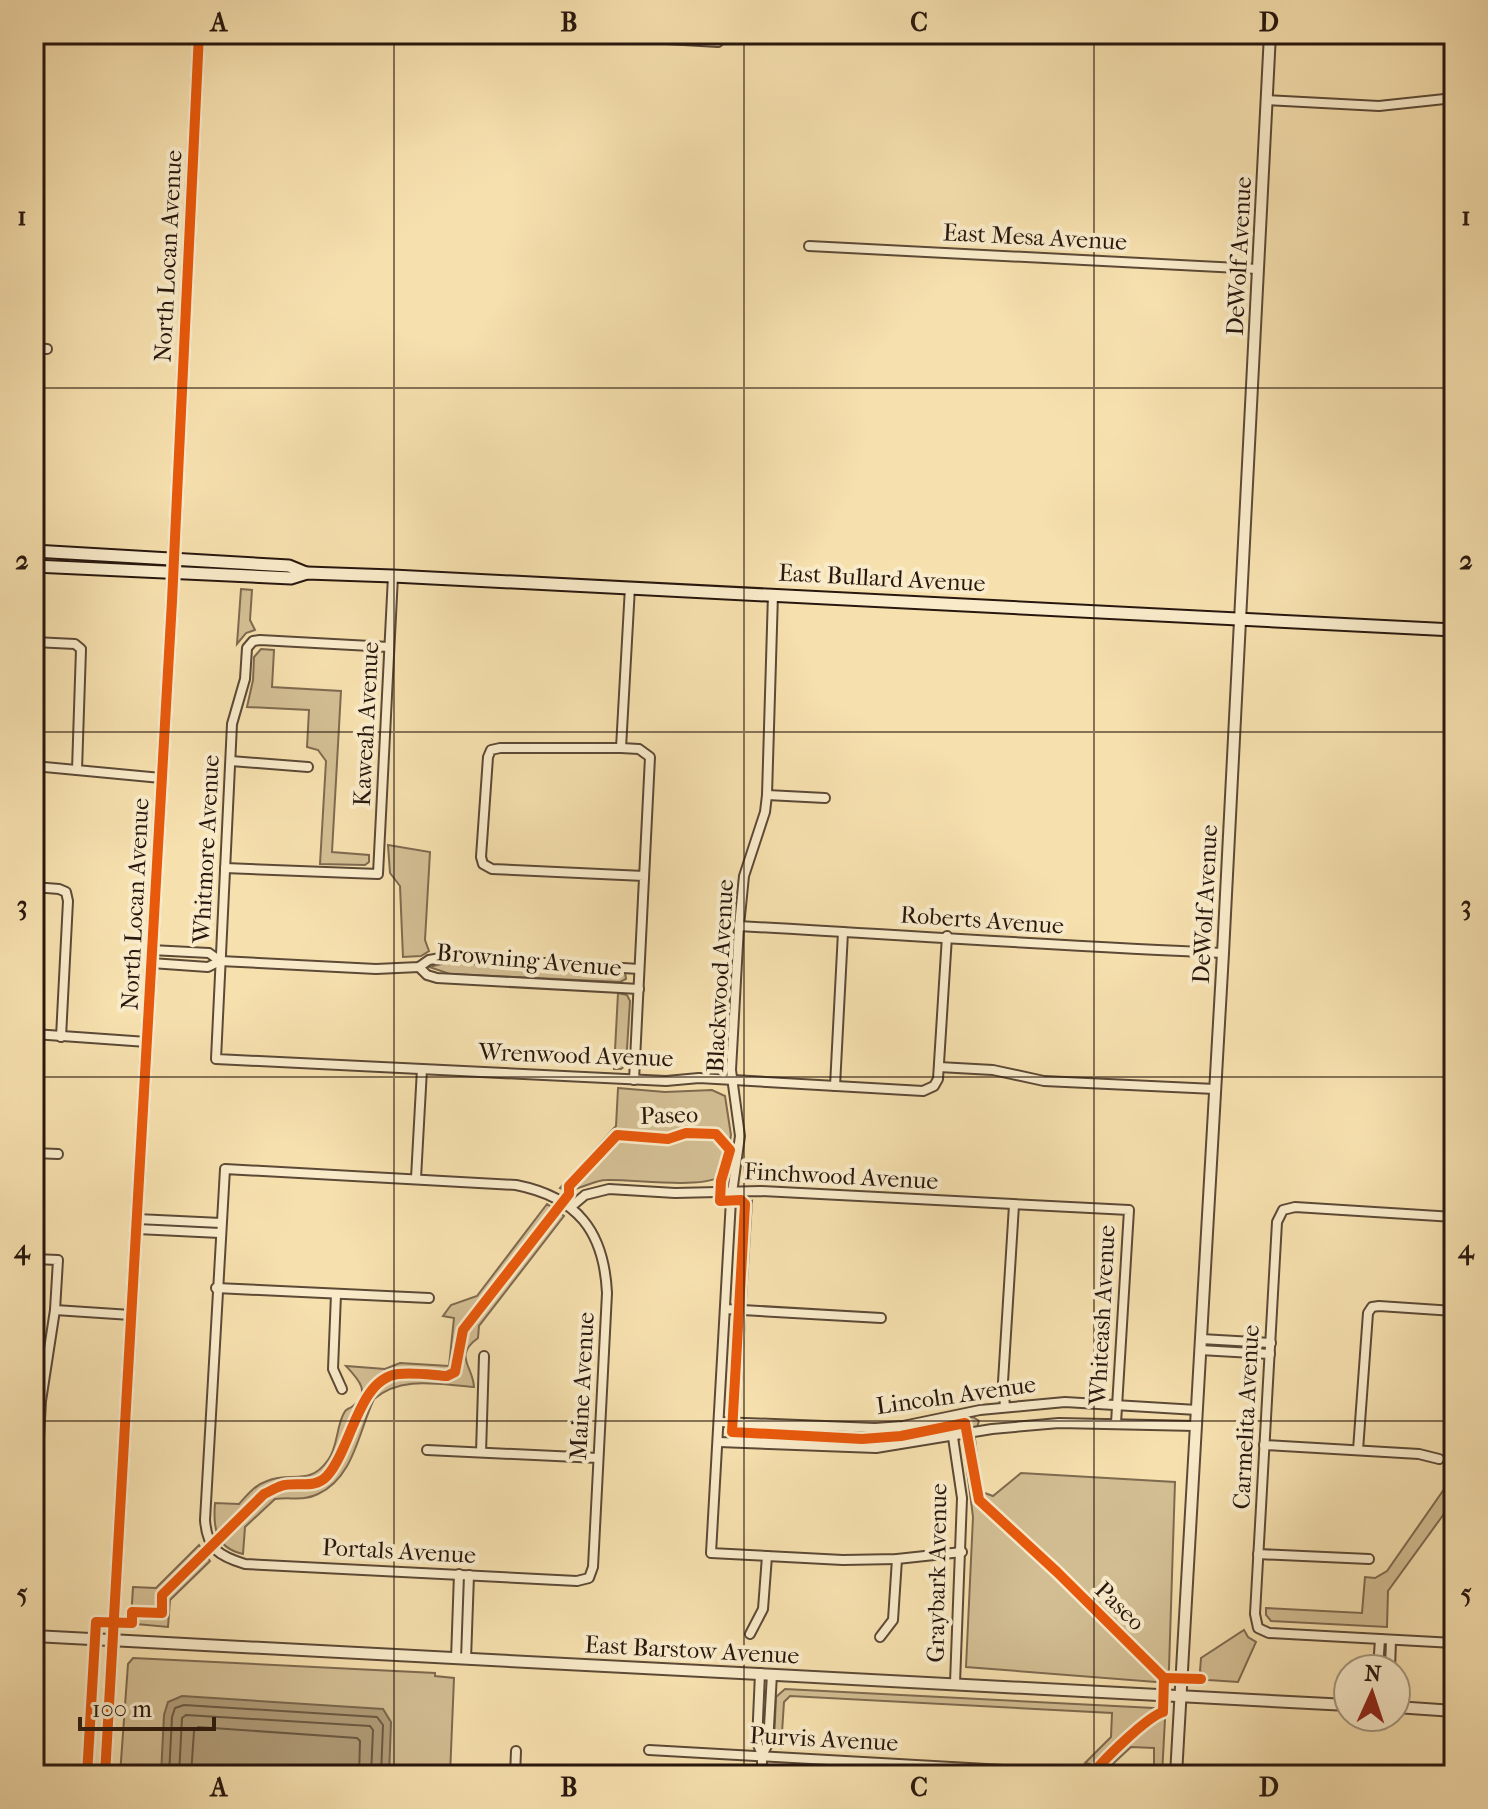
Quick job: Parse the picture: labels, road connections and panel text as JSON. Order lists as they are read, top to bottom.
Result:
{
  "streets": {
    "main road": ["East Bullard Avenue"],
    "street": [
      "East Mesa Avenue",
      "North Locan Avenue",
      "DeWolf Avenue",
      "Kaweah Avenue",
      "Whitmore Avenue",
      "Roberts Avenue",
      "Browning Avenue",
      "Blackwood Avenue",
      "Wrenwood Avenue",
      "Finchwood Avenue",
      "Whiteash Avenue",
      "Maine Avenue",
      "Lincoln Avenue",
      "Carmelita Avenue",
      "Portals Avenue",
      "Graybark Avenue",
      "East Barstow Avenue",
      "Purvis Avenue"
    ],
    "cycle path": ["Paseo"]
  },
  "crossings": [
    ["East Mesa Avenue", "DeWolf Avenue"],
    ["North Locan Avenue", "East Bullard Avenue"],
    ["North Locan Avenue", "Browning Avenue"],
    ["North Locan Avenue", "East Barstow Avenue"],
    ["DeWolf Avenue", "East Bullard Avenue"],
    ["DeWolf Avenue", "Roberts Avenue"],
    ["DeWolf Avenue", "Lincoln Avenue"],
    ["DeWolf Avenue", "East Barstow Avenue"],
    ["East Bullard Avenue", "Kaweah Avenue"],
    ["East Bullard Avenue", "Blackwood Avenue"],
    ["Kaweah Avenue", "Whitmore Avenue"],
    ["Whitmore Avenue", "Browning Avenue"],
    ["Whitmore Avenue", "Wrenwood Avenue"],
    ["Roberts Avenue", "Blackwood Avenue"],
    ["Blackwood Avenue", "Wrenwood Avenue"],
    ["Blackwood Avenue", "Finchwood Avenue"],
    ["Blackwood Avenue", "Lincoln Avenue"],
    ["Finchwood Avenue", "Whiteash Avenue"],
    ["Finchwood Avenue", "Maine Avenue"],
    ["Whiteash Avenue", "Lincoln Avenue"],
    ["Maine Avenue", "Portals Avenue"],
    ["Lincoln Avenue", "Graybark Avenue"],
    ["Graybark Avenue", "East Barstow Avenue"]
  ],
  "scale_bar": "100 m",
  "north": "top",
  "grid": {
    "columns": [
      "A",
      "B",
      "C",
      "D"
    ],
    "rows": [
      "1",
      "2",
      "3",
      "4",
      "5"
    ]
  }
}
